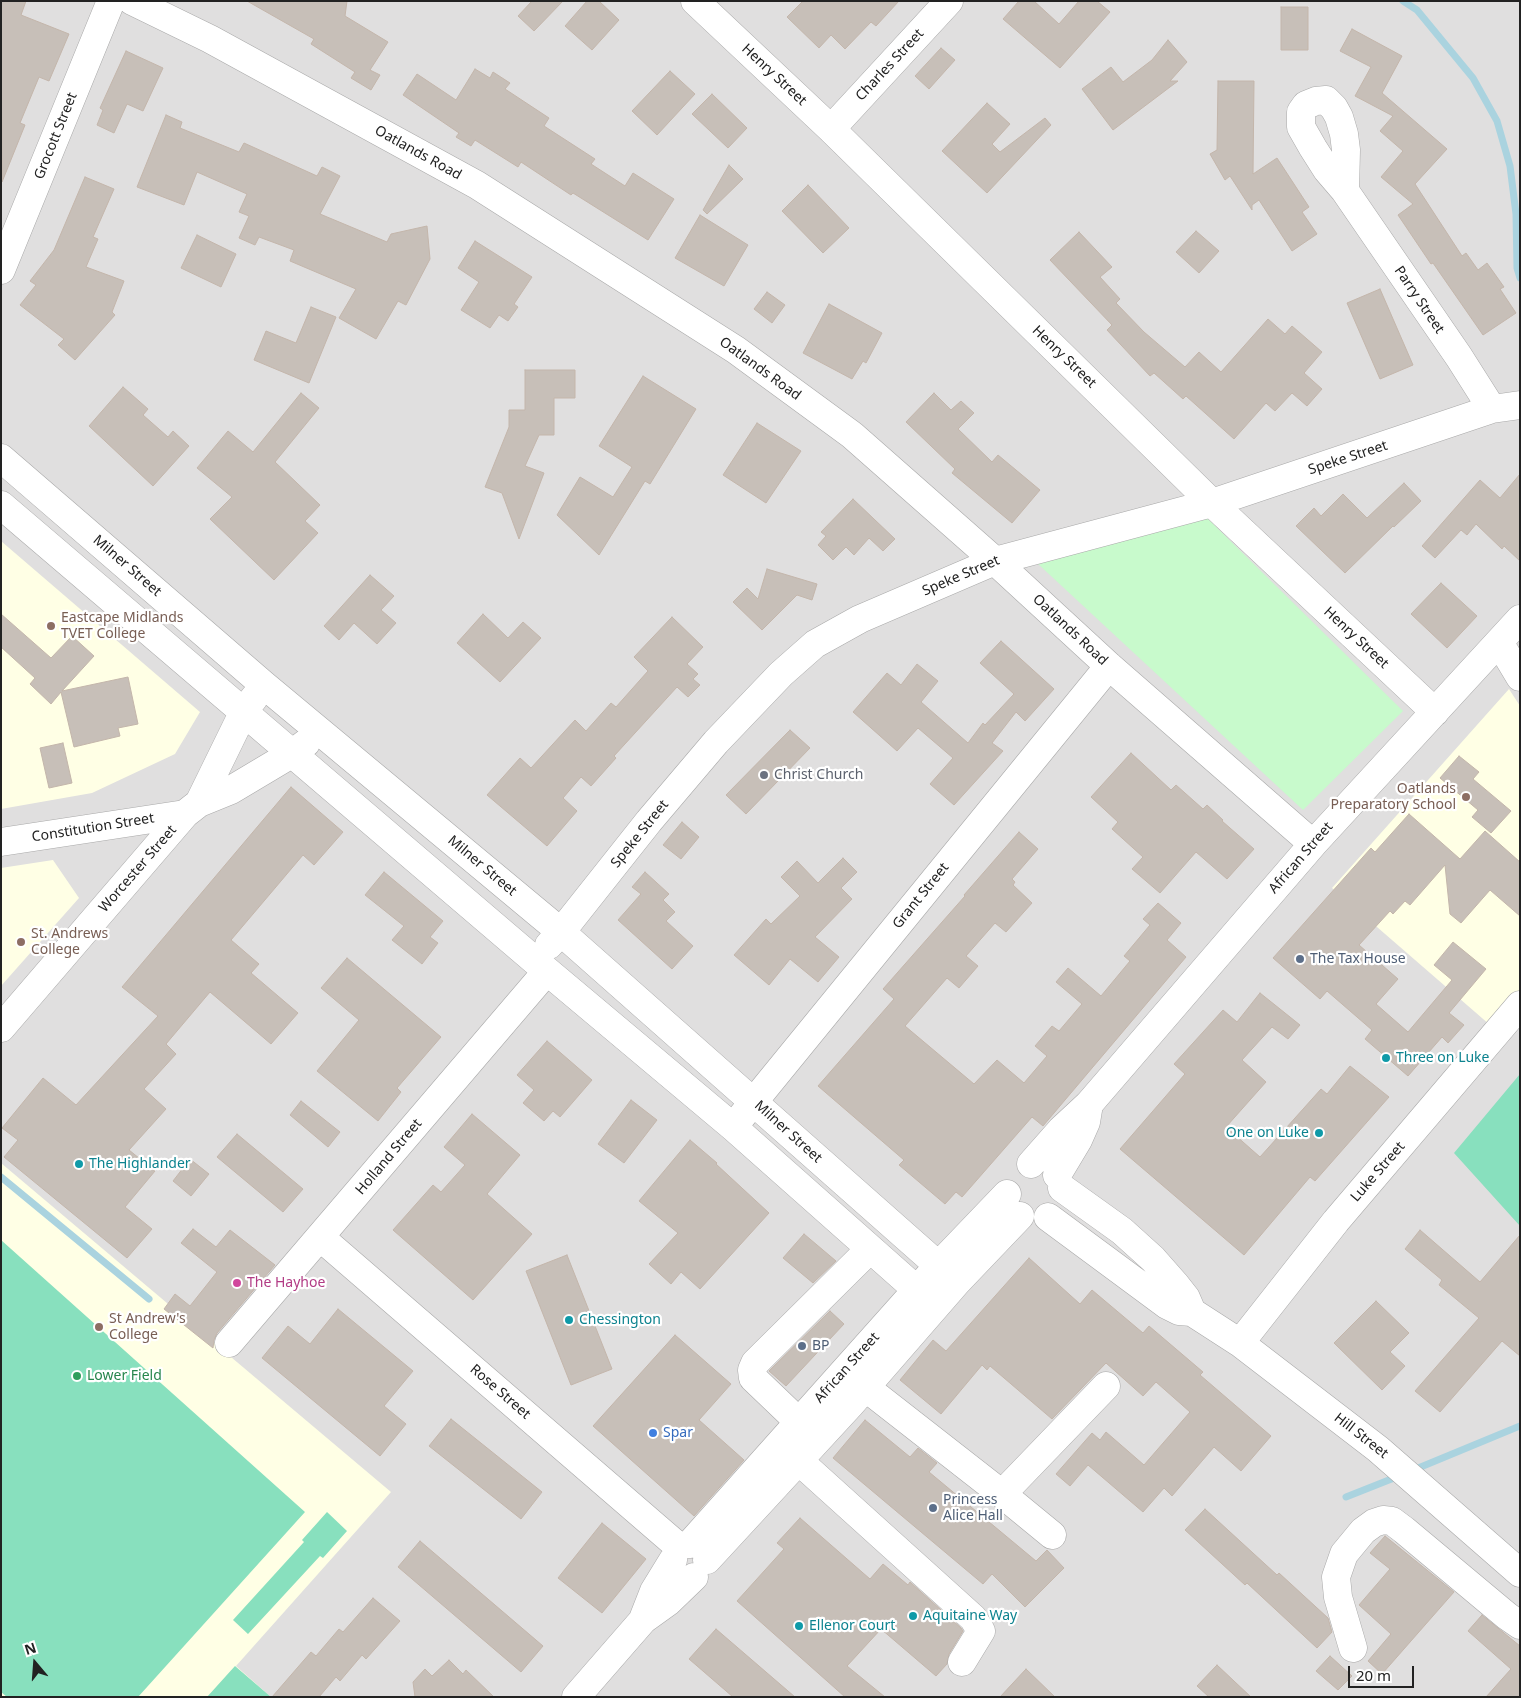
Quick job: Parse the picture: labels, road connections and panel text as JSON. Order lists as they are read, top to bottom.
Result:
{
  "streets": {
    "street": [
      "Charles Street",
      "Henry Street",
      "Grocott Street",
      "Oatlands Road",
      "Parry Street",
      "Speke Street",
      "Milner Street",
      "Constitution Street",
      "African Street",
      "Worcester Street",
      "Grant Street",
      "Holland Street",
      "Luke Street",
      "Rose Street",
      "Hill Street"
    ]
  },
  "crossings": [
    ["Charles Street", "Henry Street"],
    ["Henry Street", "Speke Street"],
    ["Henry Street", "African Street"],
    ["Oatlands Road", "Speke Street"],
    ["Oatlands Road", "African Street"],
    ["Oatlands Road", "Grant Street"],
    ["Parry Street", "Speke Street"],
    ["Speke Street", "Milner Street"],
    ["Speke Street", "Holland Street"],
    ["Milner Street", "African Street"],
    ["Milner Street", "Worcester Street"],
    ["Milner Street", "Grant Street"],
    ["Constitution Street", "Worcester Street"],
    ["African Street", "Rose Street"],
    ["African Street", "Hill Street"],
    ["Holland Street", "Rose Street"],
    ["Luke Street", "Hill Street"]
  ],
  "places": [
    "Eastcape Midlands TVET College",
    "Christ Church",
    "Oatlands Preparatory School",
    "St. Andrews College",
    "The Tax House",
    "Three on Luke",
    "One on Luke",
    "The Highlander",
    "The Hayhoe",
    "Chessington",
    "St Andrew's College",
    "BP",
    "Lower Field",
    "Spar",
    "Princess Alice Hall",
    "Aquitaine Way",
    "Ellenor Court"
  ],
  "scale_bar": "20 m",
  "north": "top"
}
